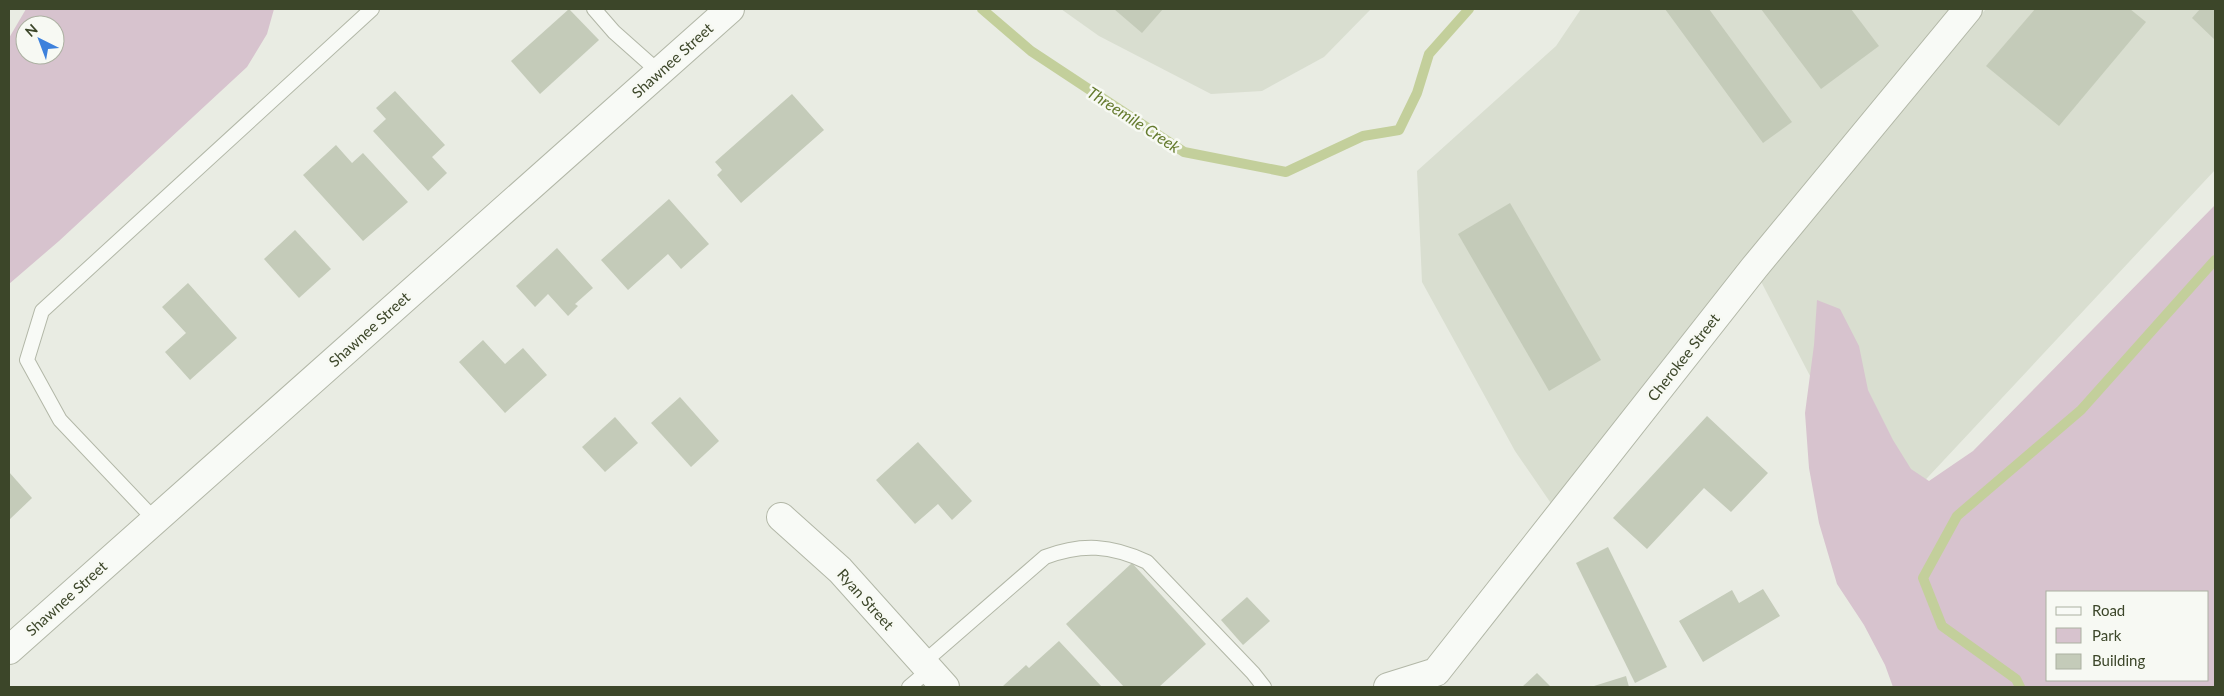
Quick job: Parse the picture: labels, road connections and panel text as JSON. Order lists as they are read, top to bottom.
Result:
{
  "streets": {
    "street": ["Shawnee Street", "Cherokee Street", "Ryan Street"]
  },
  "water": ["Threemile Creek"],
  "legend": ["Road", "Park", "Building"],
  "north": "top left"
}
